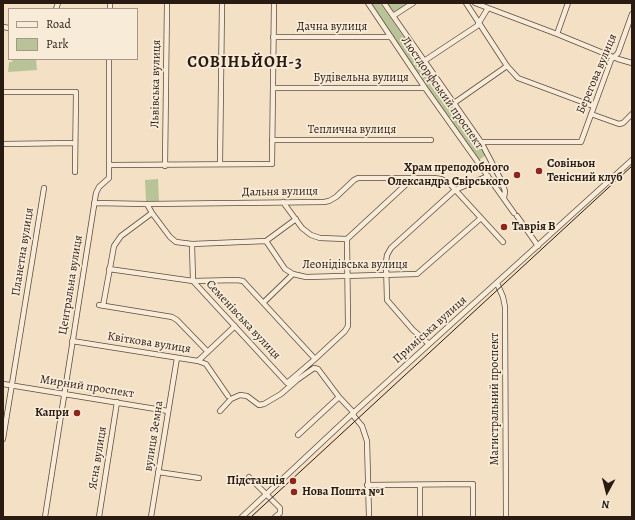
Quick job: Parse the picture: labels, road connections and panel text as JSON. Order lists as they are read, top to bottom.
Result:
{
  "streets": {
    "street": [
      "Дачна вулиця",
      "Берегова вулиця",
      "Будівельна вулиця",
      "Львівська вулиця",
      "Люстдорфський проспект",
      "Теплична вулиця",
      "Дальня вулиця",
      "Планетна вулиця",
      "Леонідівська вулиця",
      "Центральна вулиця",
      "Семенівська вулиця",
      "Приміська вулиця",
      "Квіткова вулиця",
      "Мирний проспект",
      "Магистральний проспект",
      "вулиця Земна",
      "Ясна вулиця"
    ]
  },
  "crossings": [
    ["Дачна вулиця", "Люстдорфський проспект"],
    ["Будівельна вулиця", "Люстдорфський проспект"],
    ["Люстдорфський проспект", "Приміська вулиця"],
    ["Дальня вулиця", "Леонідівська вулиця"],
    ["Дальня вулиця", "Центральна вулиця"],
    ["Планетна вулиця", "Мирний проспект"],
    ["Центральна вулиця", "Квіткова вулиця"],
    ["Центральна вулиця", "Мирний проспект"],
    ["Семенівська вулиця", "Квіткова вулиця"],
    ["Приміська вулиця", "Магистральний проспект"],
    ["Квіткова вулиця", "вулиця Земна"],
    ["Мирний проспект", "вулиця Земна"],
    ["Мирний проспект", "Ясна вулиця"]
  ],
  "districts": ["СОВІНЬЙОН-3"],
  "places": [
    "Совіньон Тенісний клуб",
    "Храм преподобного Олександра Свірського",
    "Таврія В",
    "Капри",
    "Підстанція",
    "Нова Пошта №1"
  ],
  "legend": ["Road", "Park"],
  "north": "bottom"
}
